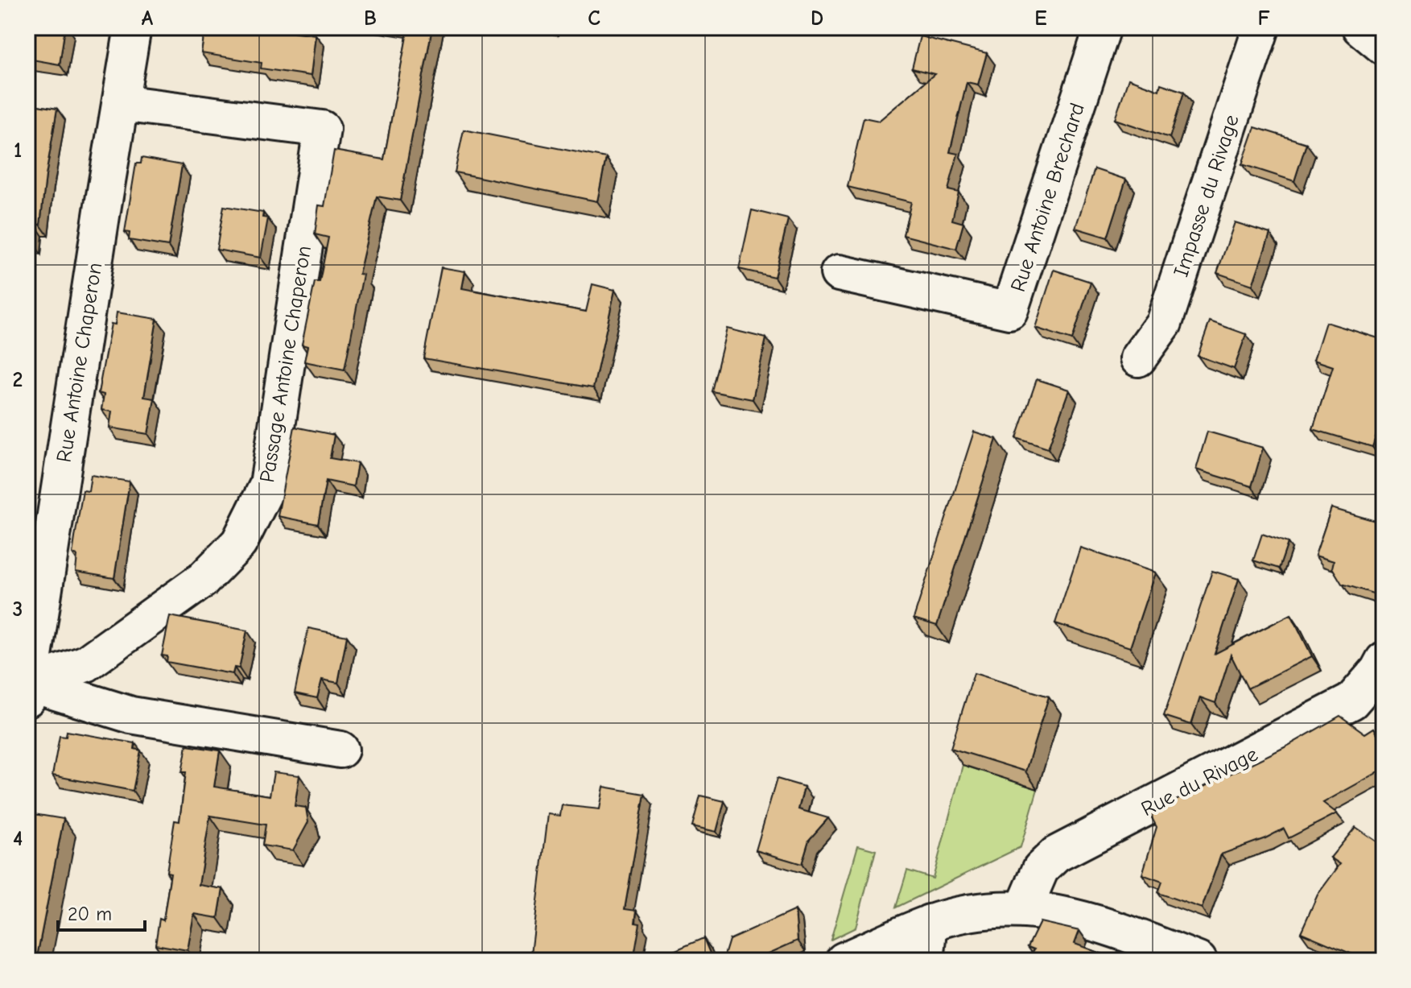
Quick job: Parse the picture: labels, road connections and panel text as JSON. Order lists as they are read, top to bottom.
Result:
{
  "streets": {
    "street": [
      "Impasse du Rivage",
      "Rue Antoine Brechard",
      "Rue Antoine Chaperon",
      "Passage Antoine Chaperon",
      "Rue du Rivage"
    ]
  },
  "crossings": [
    ["Rue Antoine Chaperon", "Passage Antoine Chaperon"]
  ],
  "scale_bar": "20 m",
  "grid": {
    "columns": [
      "A",
      "B",
      "C",
      "D",
      "E",
      "F"
    ],
    "rows": [
      "1",
      "2",
      "3",
      "4"
    ]
  }
}
